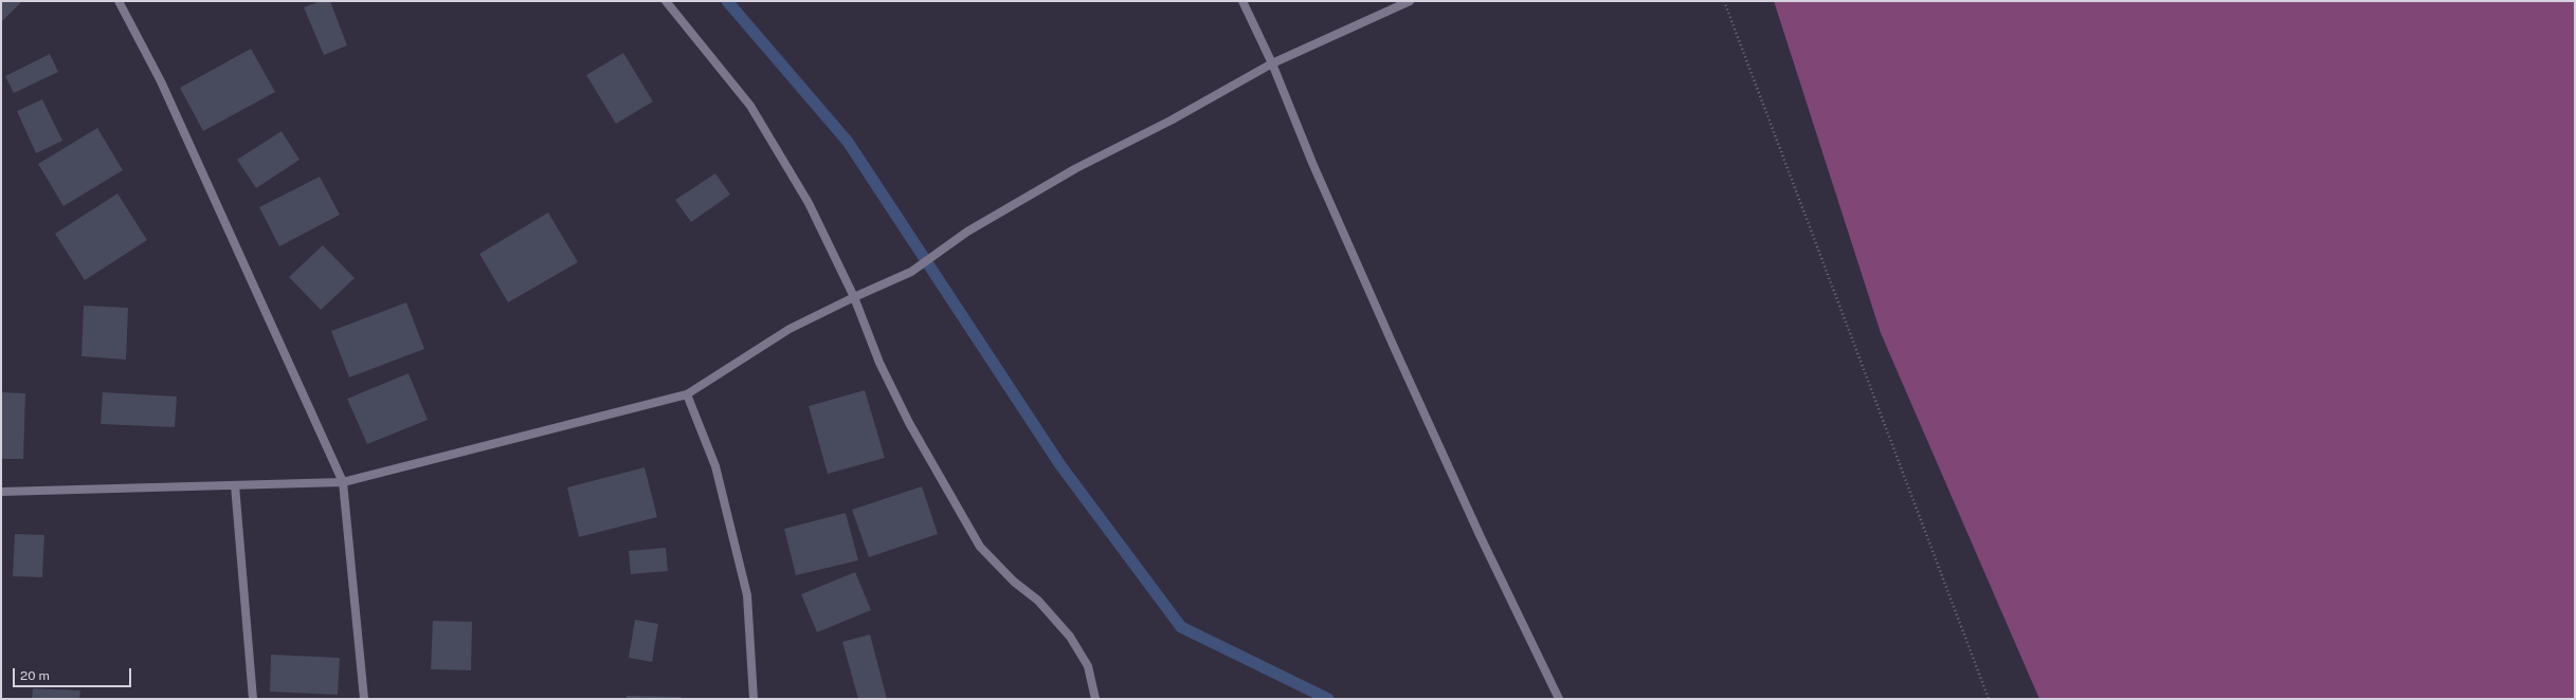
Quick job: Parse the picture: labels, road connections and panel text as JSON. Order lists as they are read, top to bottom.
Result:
{
  "scale_bar": "20 m"
}
